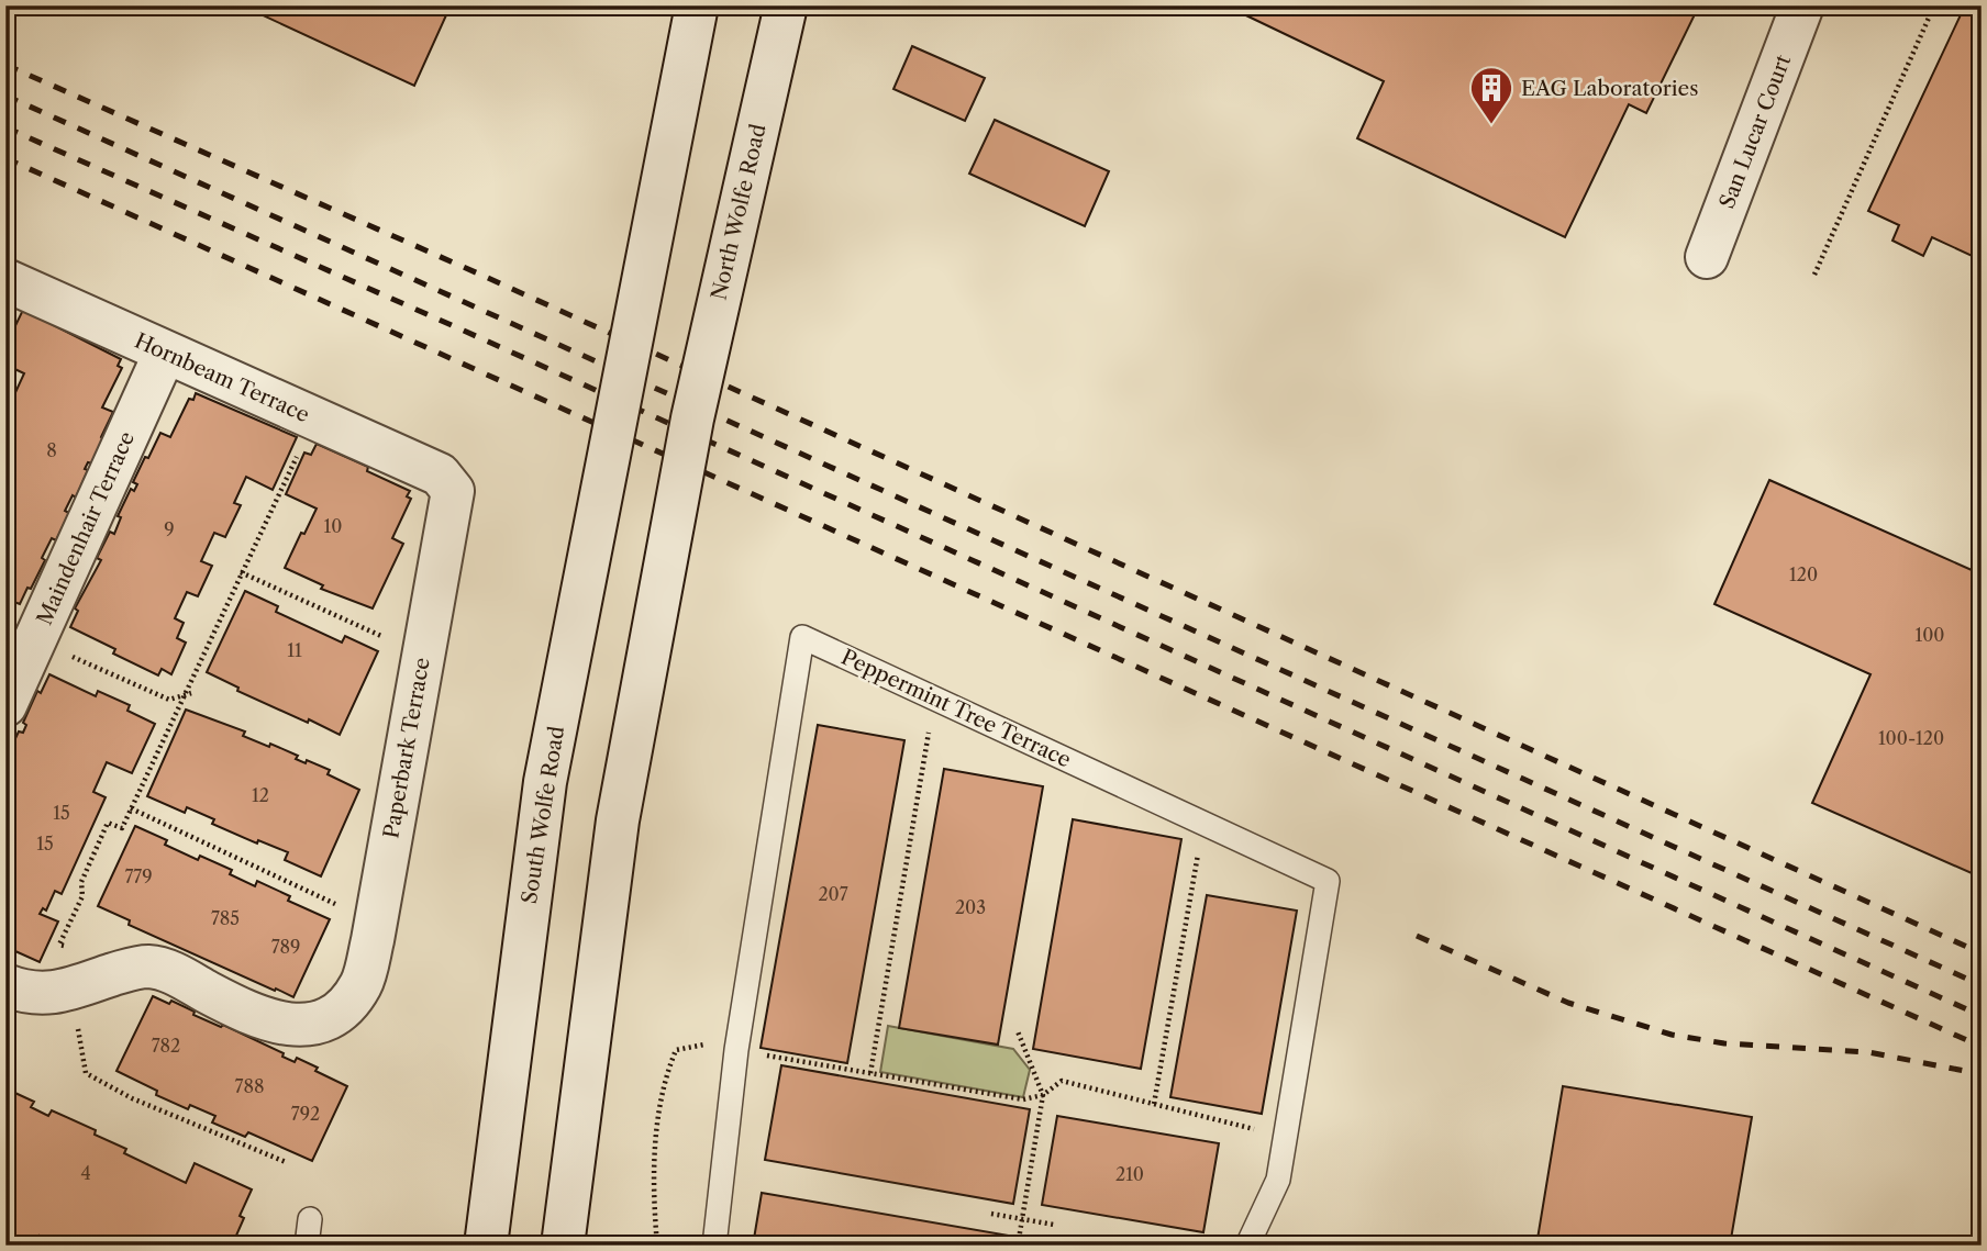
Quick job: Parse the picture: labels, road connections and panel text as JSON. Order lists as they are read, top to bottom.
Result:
{
  "streets": {
    "main road": [
      "San Lucar Court",
      "North Wolfe Road",
      "Hornbeam Terrace",
      "Maindenhair Terrace",
      "Paperbark Terrace",
      "South Wolfe Road"
    ],
    "lane": ["Peppermint Tree Terrace"]
  },
  "crossings": [
    ["Hornbeam Terrace", "Maindenhair Terrace"],
    ["Hornbeam Terrace", "Paperbark Terrace"]
  ],
  "places": {
    "building": ["EAG Laboratories"]
  },
  "house_numbers": [
    "8",
    "10",
    "9",
    "120",
    "100",
    "11",
    "100-120",
    "12",
    "15",
    "15",
    "779",
    "207",
    "203",
    "785",
    "789",
    "782",
    "788",
    "792",
    "4",
    "210"
  ]
}
